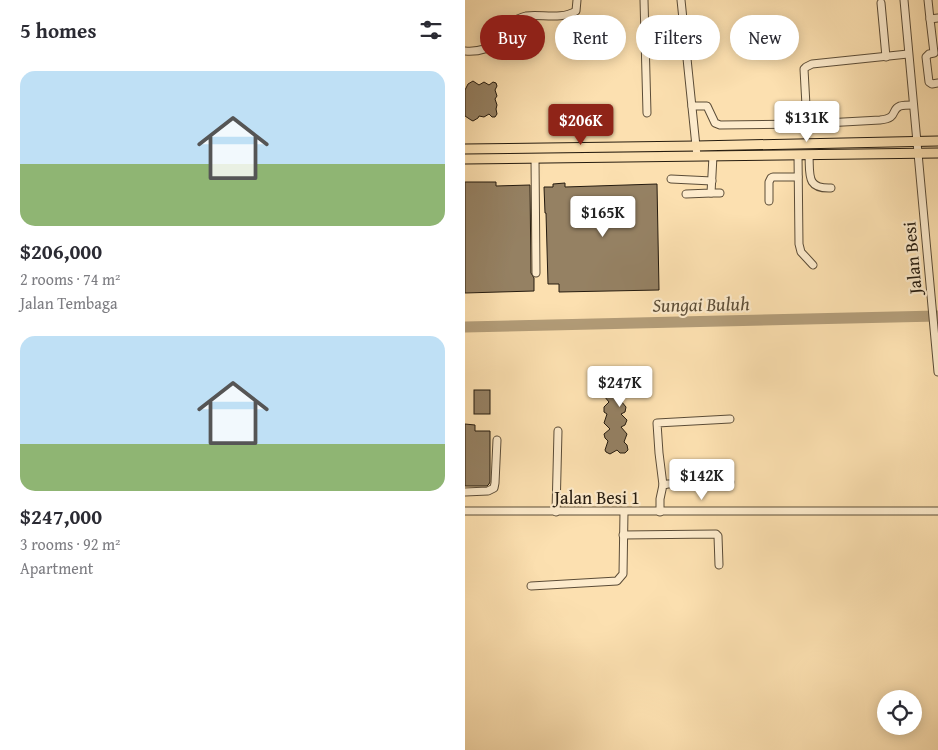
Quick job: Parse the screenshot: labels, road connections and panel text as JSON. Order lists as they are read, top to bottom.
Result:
{
  "streets": {
    "street": ["Jalan Besi", "Jalan Besi 1"]
  },
  "water": ["Sungai Buluh"],
  "page": {
    "heading": "5 homes",
    "chip": [
      "Buy",
      "Rent",
      "Filters",
      "New"
    ],
    "list": [
      {
        "name": "$206,000",
        "note": "2 rooms · 74 m² · Jalan Tembaga"
      },
      {
        "name": "$247,000",
        "note": "3 rooms · 92 m² · Apartment"
      }
    ],
    "price": [
      "$131K",
      "$206K",
      "$165K",
      "$247K",
      "$142K"
    ]
  }
}
